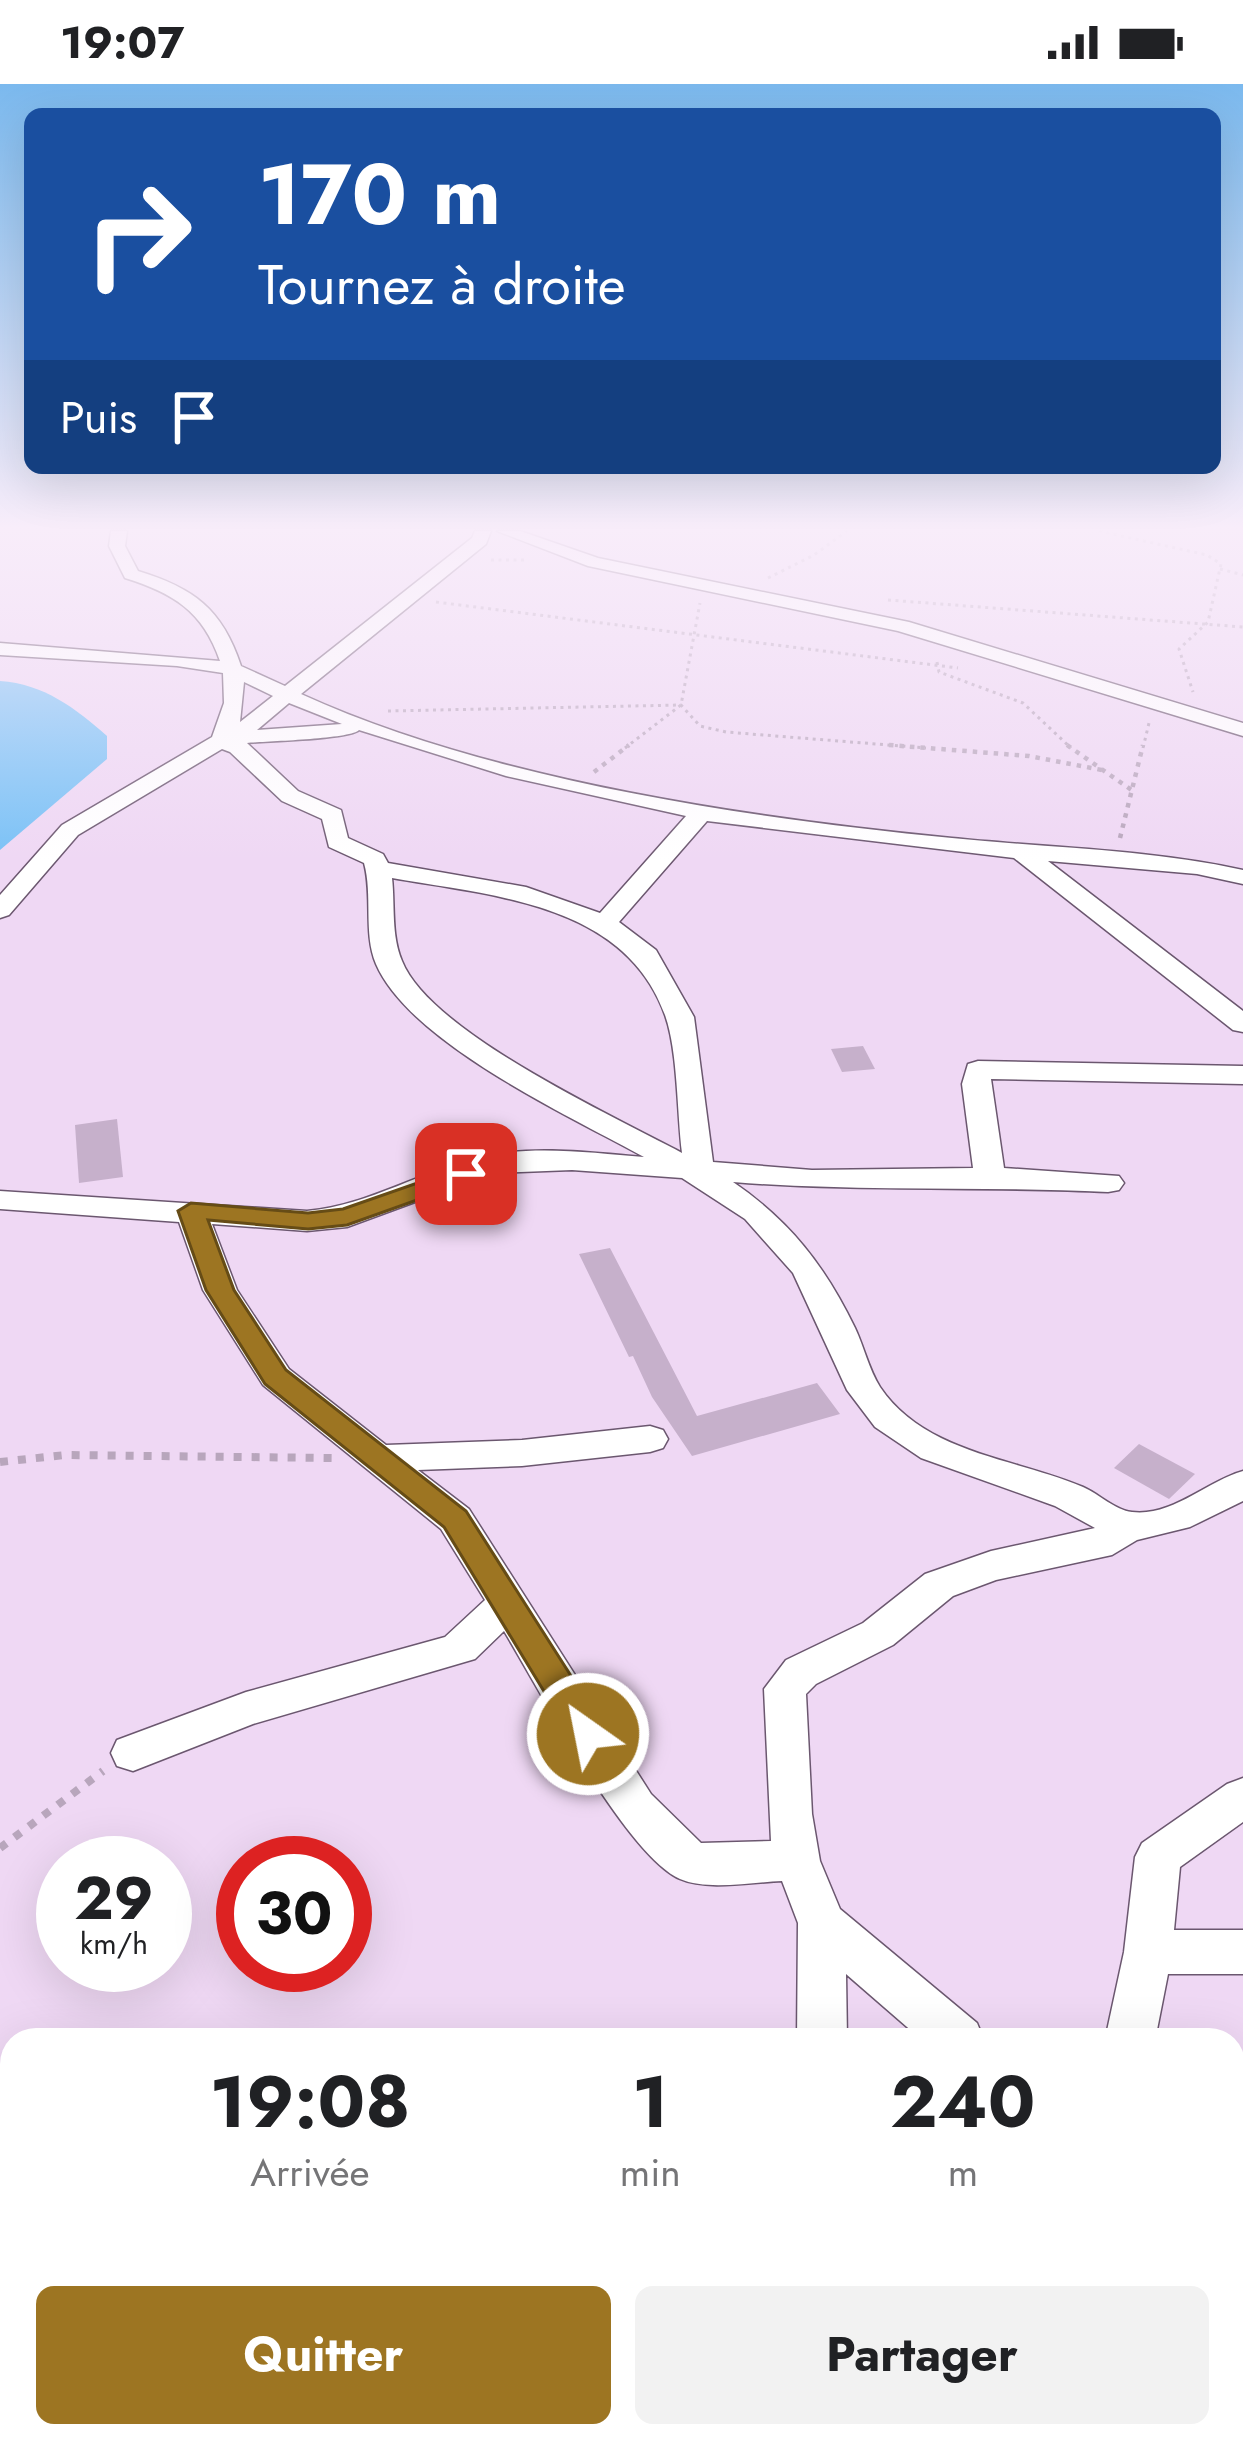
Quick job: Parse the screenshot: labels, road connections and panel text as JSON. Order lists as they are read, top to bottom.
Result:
{
  "page": {
    "status": "19:07",
    "turn": ["170 m", "Tournez à droite"],
    "then": "Puis",
    "speed": "29 km/h",
    "limit": "30",
    "eta": [
      "19:08",
      "Arrivée",
      "1",
      "min",
      "240",
      "m"
    ],
    "buttons": ["Quitter", "Partager"]
  }
}
